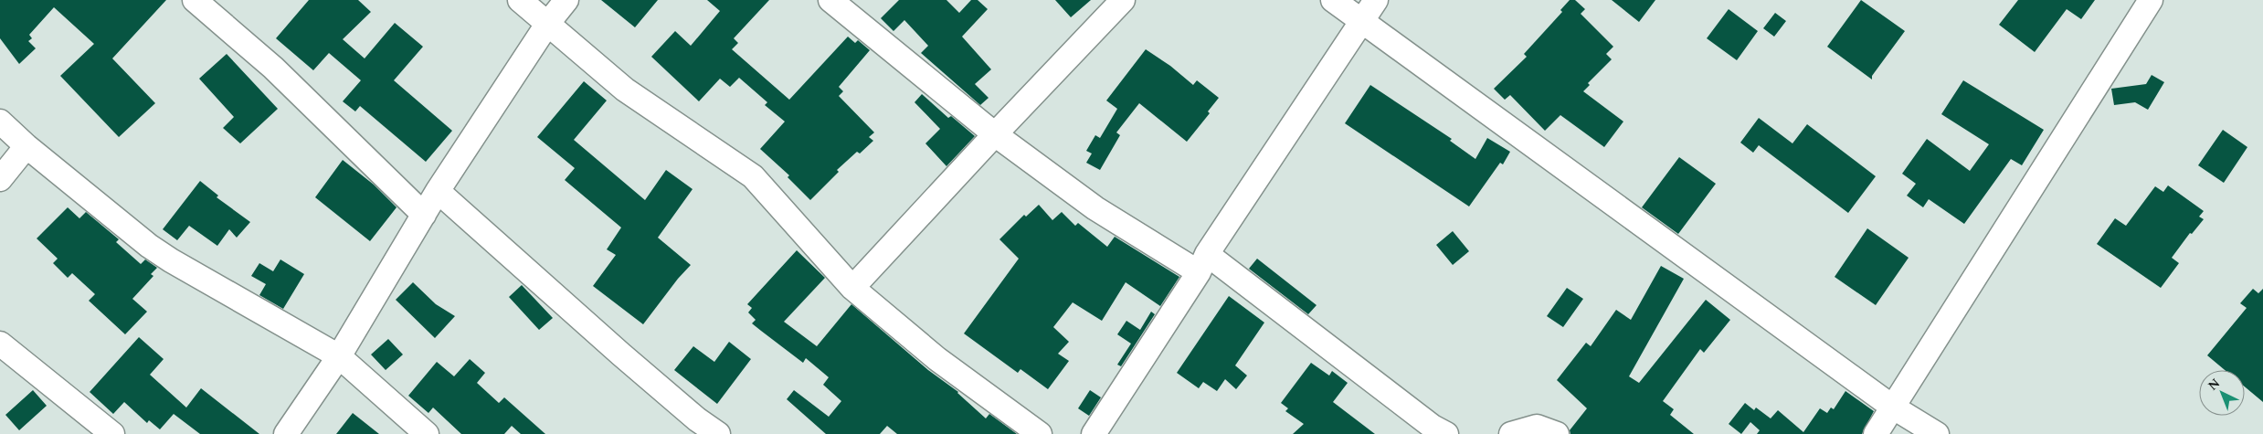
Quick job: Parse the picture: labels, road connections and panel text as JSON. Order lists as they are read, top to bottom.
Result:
{
  "north": "top left"
}
